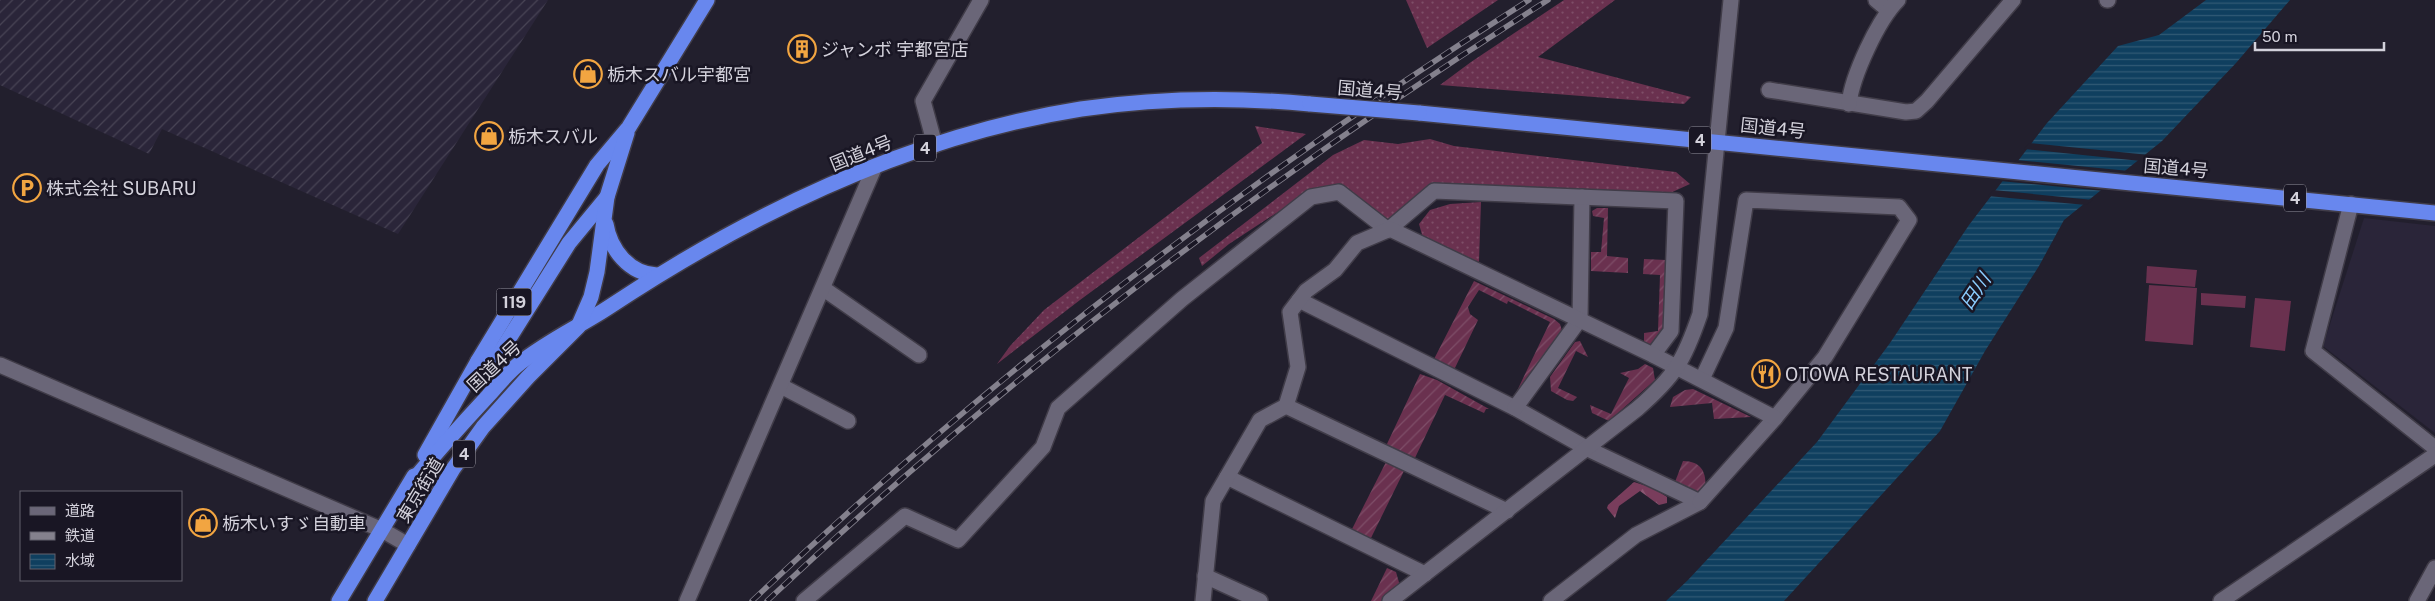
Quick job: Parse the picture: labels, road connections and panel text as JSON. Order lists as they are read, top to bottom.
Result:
{
  "streets": {
    "highway": [
      "国道4号",
      "4",
      "119",
      "東京街道"
    ]
  },
  "crossings": [
    ["国道4号", "東京街道"]
  ],
  "water": ["田川"],
  "places": {
    "building": ["ジャンボ 宇都宮店"],
    "shop": ["栃木スバル宇都宮", "栃木スバル", "栃木いすゞ自動車"],
    "parking": ["株式会社 SUBARU"],
    "restaurant": ["OTOWA RESTAURANT"]
  },
  "legend": ["道路", "鉄道", "水域"],
  "scale_bar": "50 m"
}
